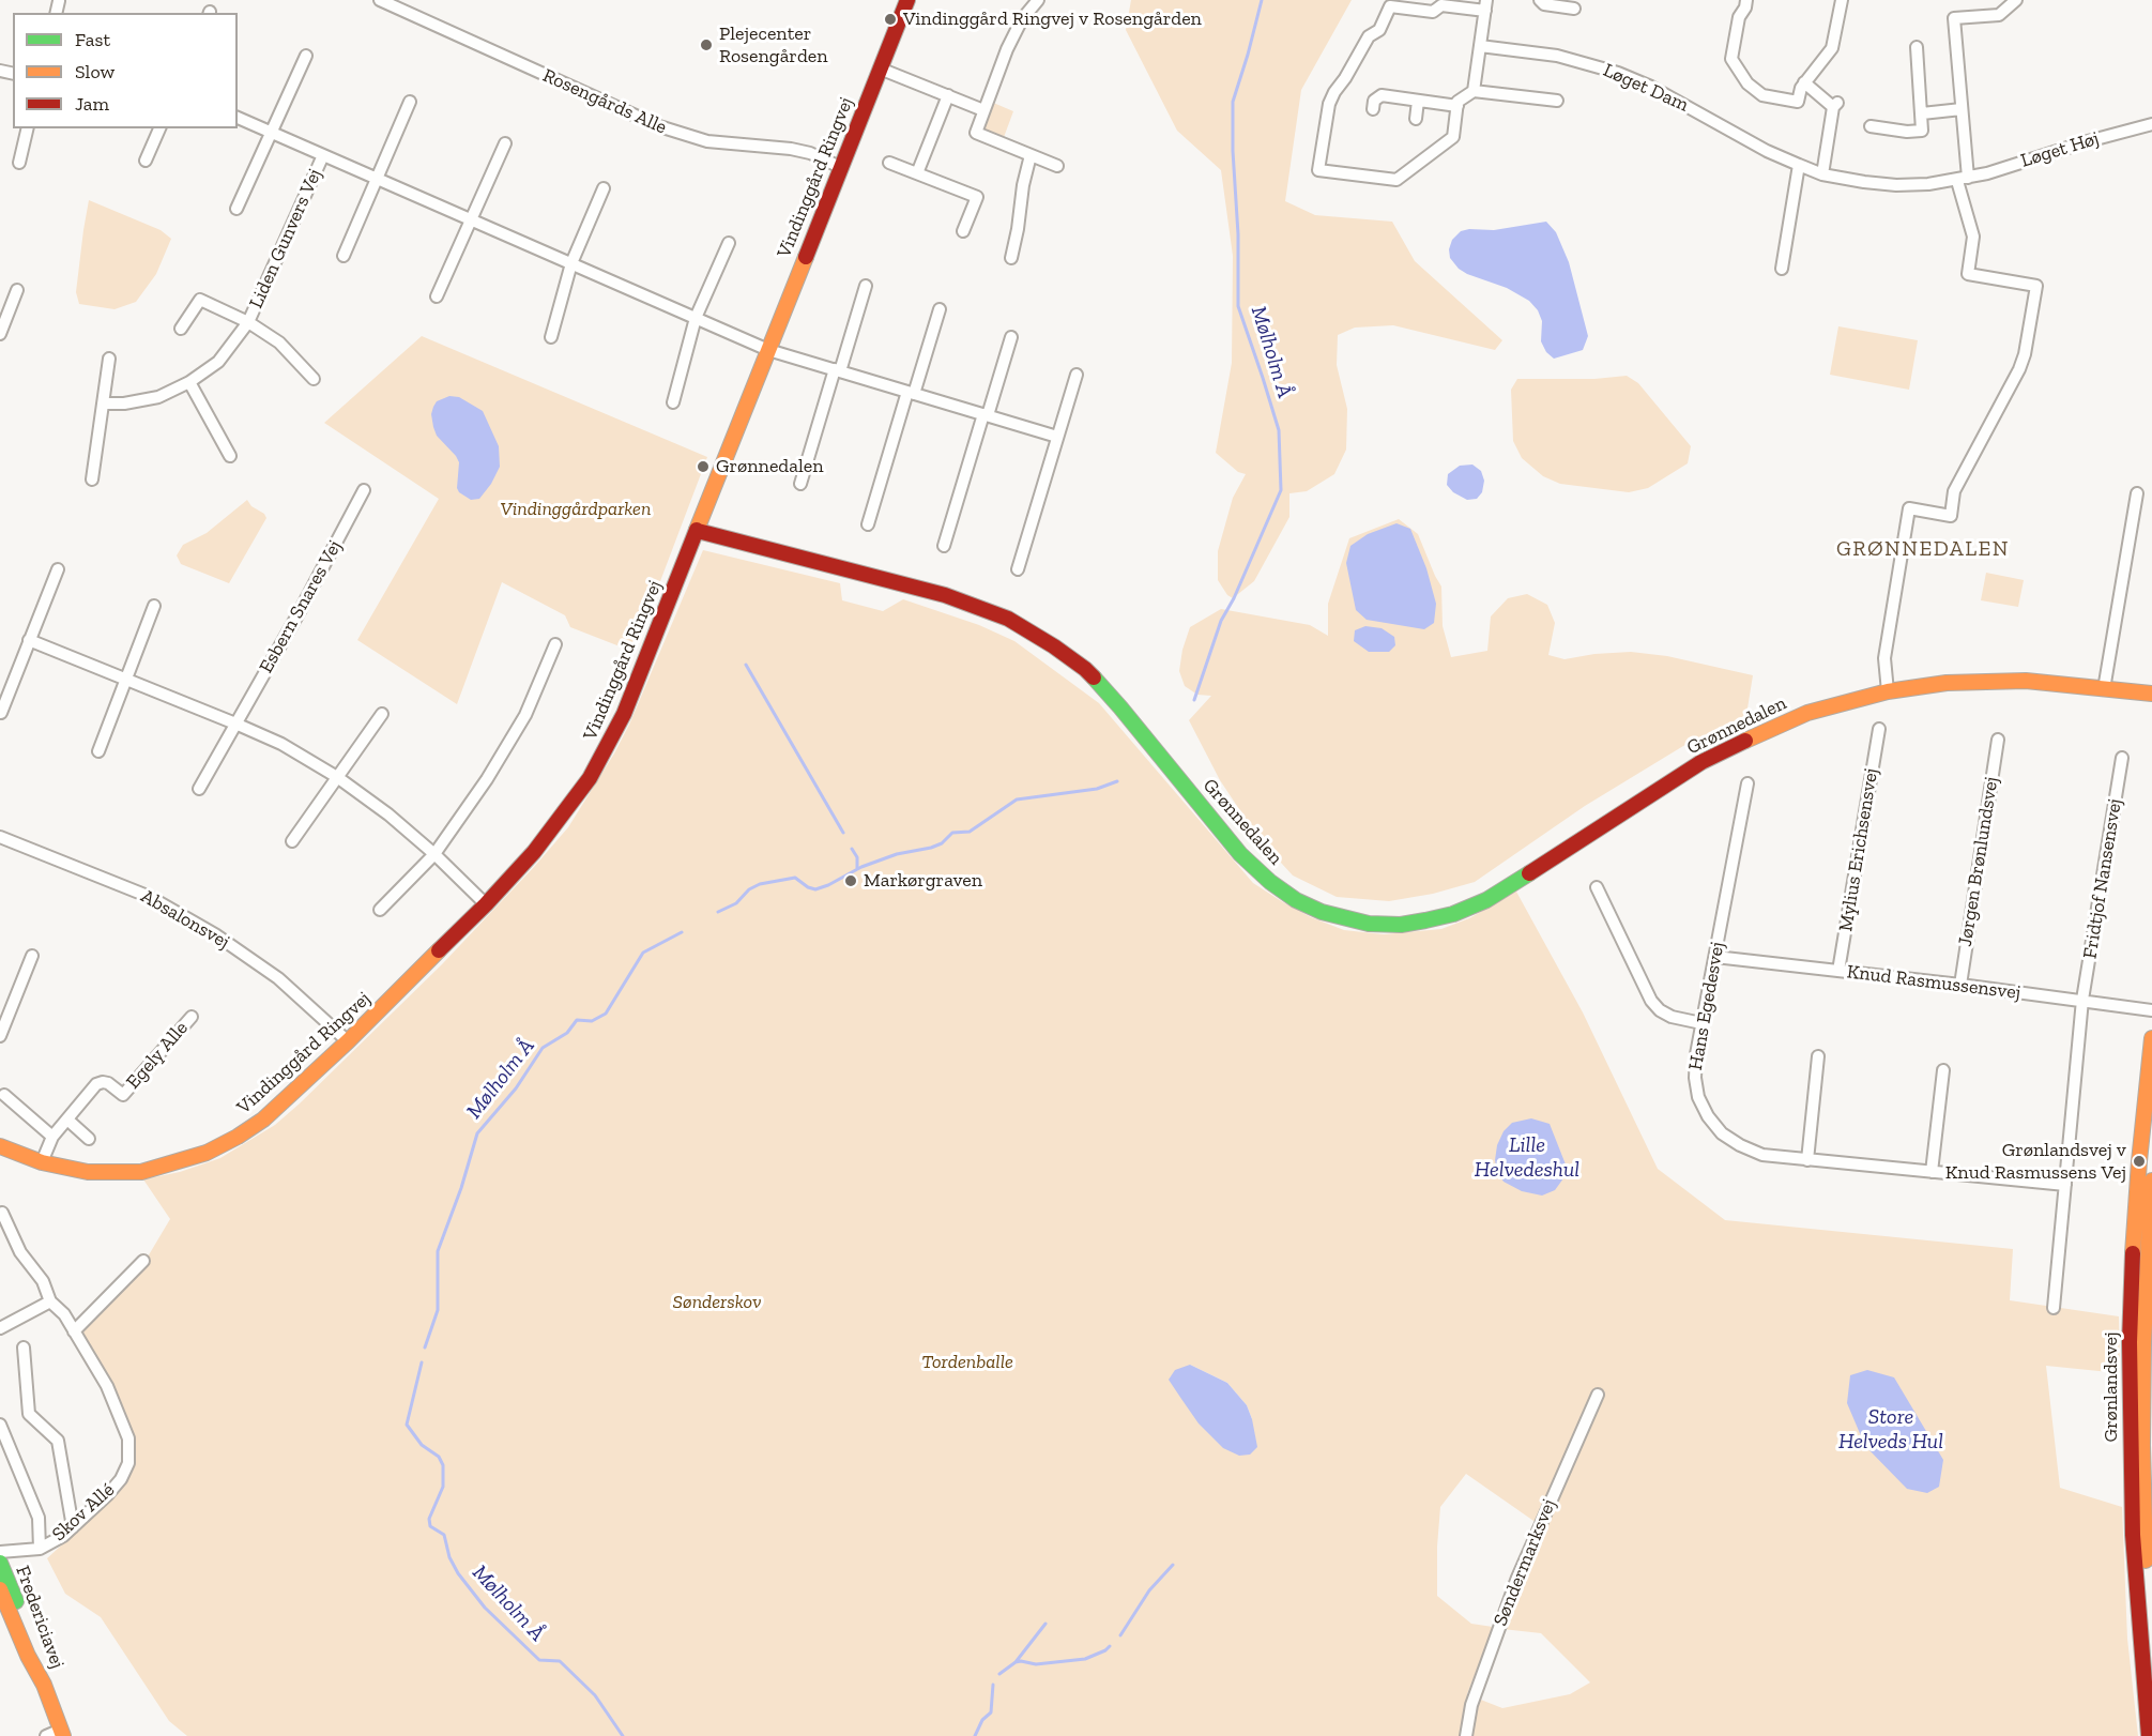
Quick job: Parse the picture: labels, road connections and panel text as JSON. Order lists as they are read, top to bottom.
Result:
{
  "streets": {
    "street": [
      "Løget Dam",
      "Rosengårds Alle",
      "Løget Høj",
      "Vindinggård Ringvej",
      "Liden Gunvers Vej",
      "Esbern Snares Vej",
      "Grønnedalen",
      "Mylius Erichsensvej",
      "Jørgen Brønlundsvej",
      "Fridtjof Nansensvej",
      "Absalonsvej",
      "Knud Rasmussensvej",
      "Hans Egedesvej",
      "Egely Alle",
      "Grønlandsvej",
      "Skov Allé",
      "Søndermarksvej",
      "Fredericiavej"
    ]
  },
  "crossings": [
    ["Løget Dam", "Løget Høj"],
    ["Rosengårds Alle", "Vindinggård Ringvej"],
    ["Vindinggård Ringvej", "Grønnedalen"],
    ["Vindinggård Ringvej", "Absalonsvej"],
    ["Vindinggård Ringvej", "Egely Alle"],
    ["Mylius Erichsensvej", "Knud Rasmussensvej"],
    ["Jørgen Brønlundsvej", "Knud Rasmussensvej"],
    ["Fridtjof Nansensvej", "Knud Rasmussensvej"],
    ["Fridtjof Nansensvej", "Hans Egedesvej"],
    ["Knud Rasmussensvej", "Hans Egedesvej"]
  ],
  "districts": ["GRØNNEDALEN"],
  "water": ["Mølholm Å", "Lille Helvedeshul", "Store Helveds Hul"],
  "parks": ["Vindinggårdparken", "Sønderskov", "Tordenballe"],
  "places": [
    "Vindinggård Ringvej v Rosengården",
    "Plejecenter Rosengården",
    "Grønnedalen",
    "Markørgraven",
    "Grønlandsvej v Knud Rasmussens Vej"
  ],
  "legend": ["Fast", "Slow", "Jam"]
}
